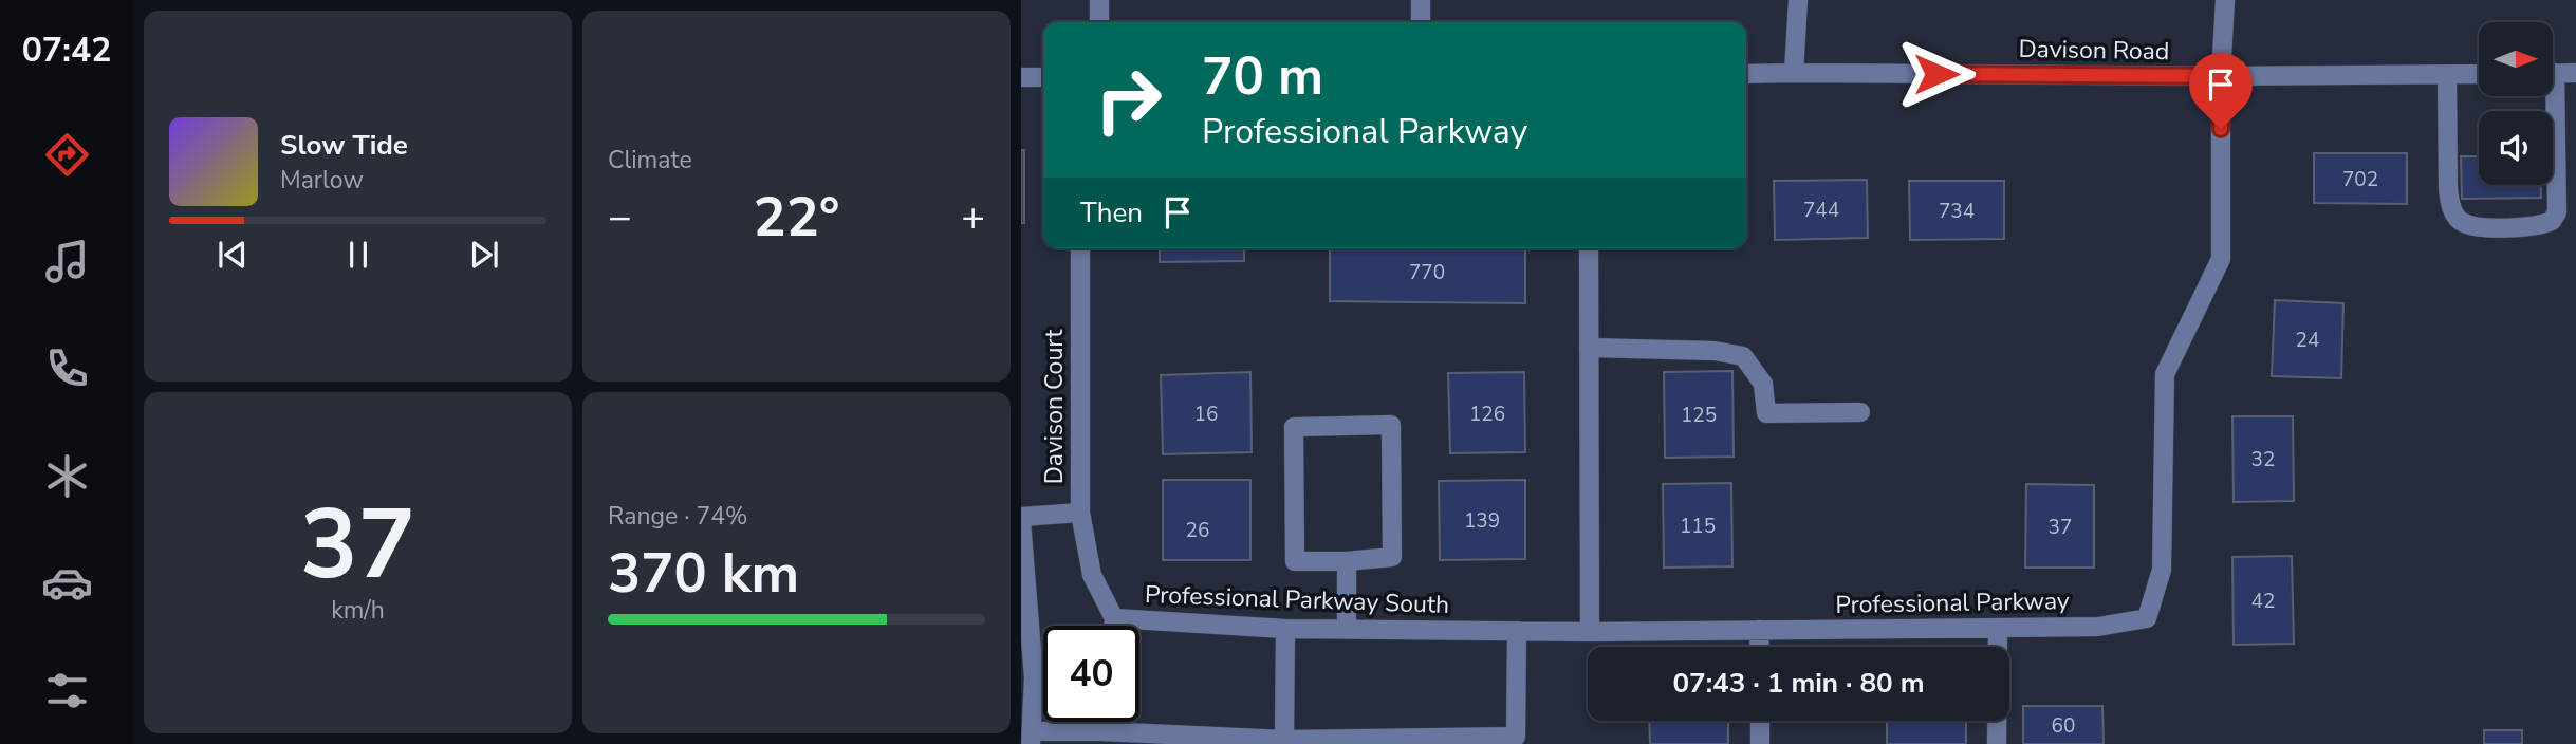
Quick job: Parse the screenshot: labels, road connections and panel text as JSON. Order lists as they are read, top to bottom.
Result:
{
  "streets": {
    "street": [
      "Davison Road",
      "Davison Court",
      "Professional Parkway South",
      "Professional Parkway"
    ]
  },
  "crossings": [
    ["Davison Road", "Professional Parkway"],
    ["Davison Court", "Professional Parkway South"],
    ["Professional Parkway South", "Professional Parkway"]
  ],
  "house_numbers": [
    "702",
    "744",
    "734",
    "770",
    "24",
    "16",
    "126",
    "125",
    "32",
    "139",
    "115",
    "37",
    "26",
    "42",
    "60"
  ],
  "north": "right",
  "page": {
    "tabs": "07:42",
    "tile": [
      "Climate",
      ["37", "km/h"],
      ["Range · 74%", "370 km"]
    ],
    "turn": ["70 m", "Professional Parkway"],
    "song": ["Slow Tide", "Marlow"],
    "then": "Then",
    "heat": ["−", "22°", "+"],
    "limit": "40",
    "trip": "07:43 · 1 min · 80 m"
  }
}
